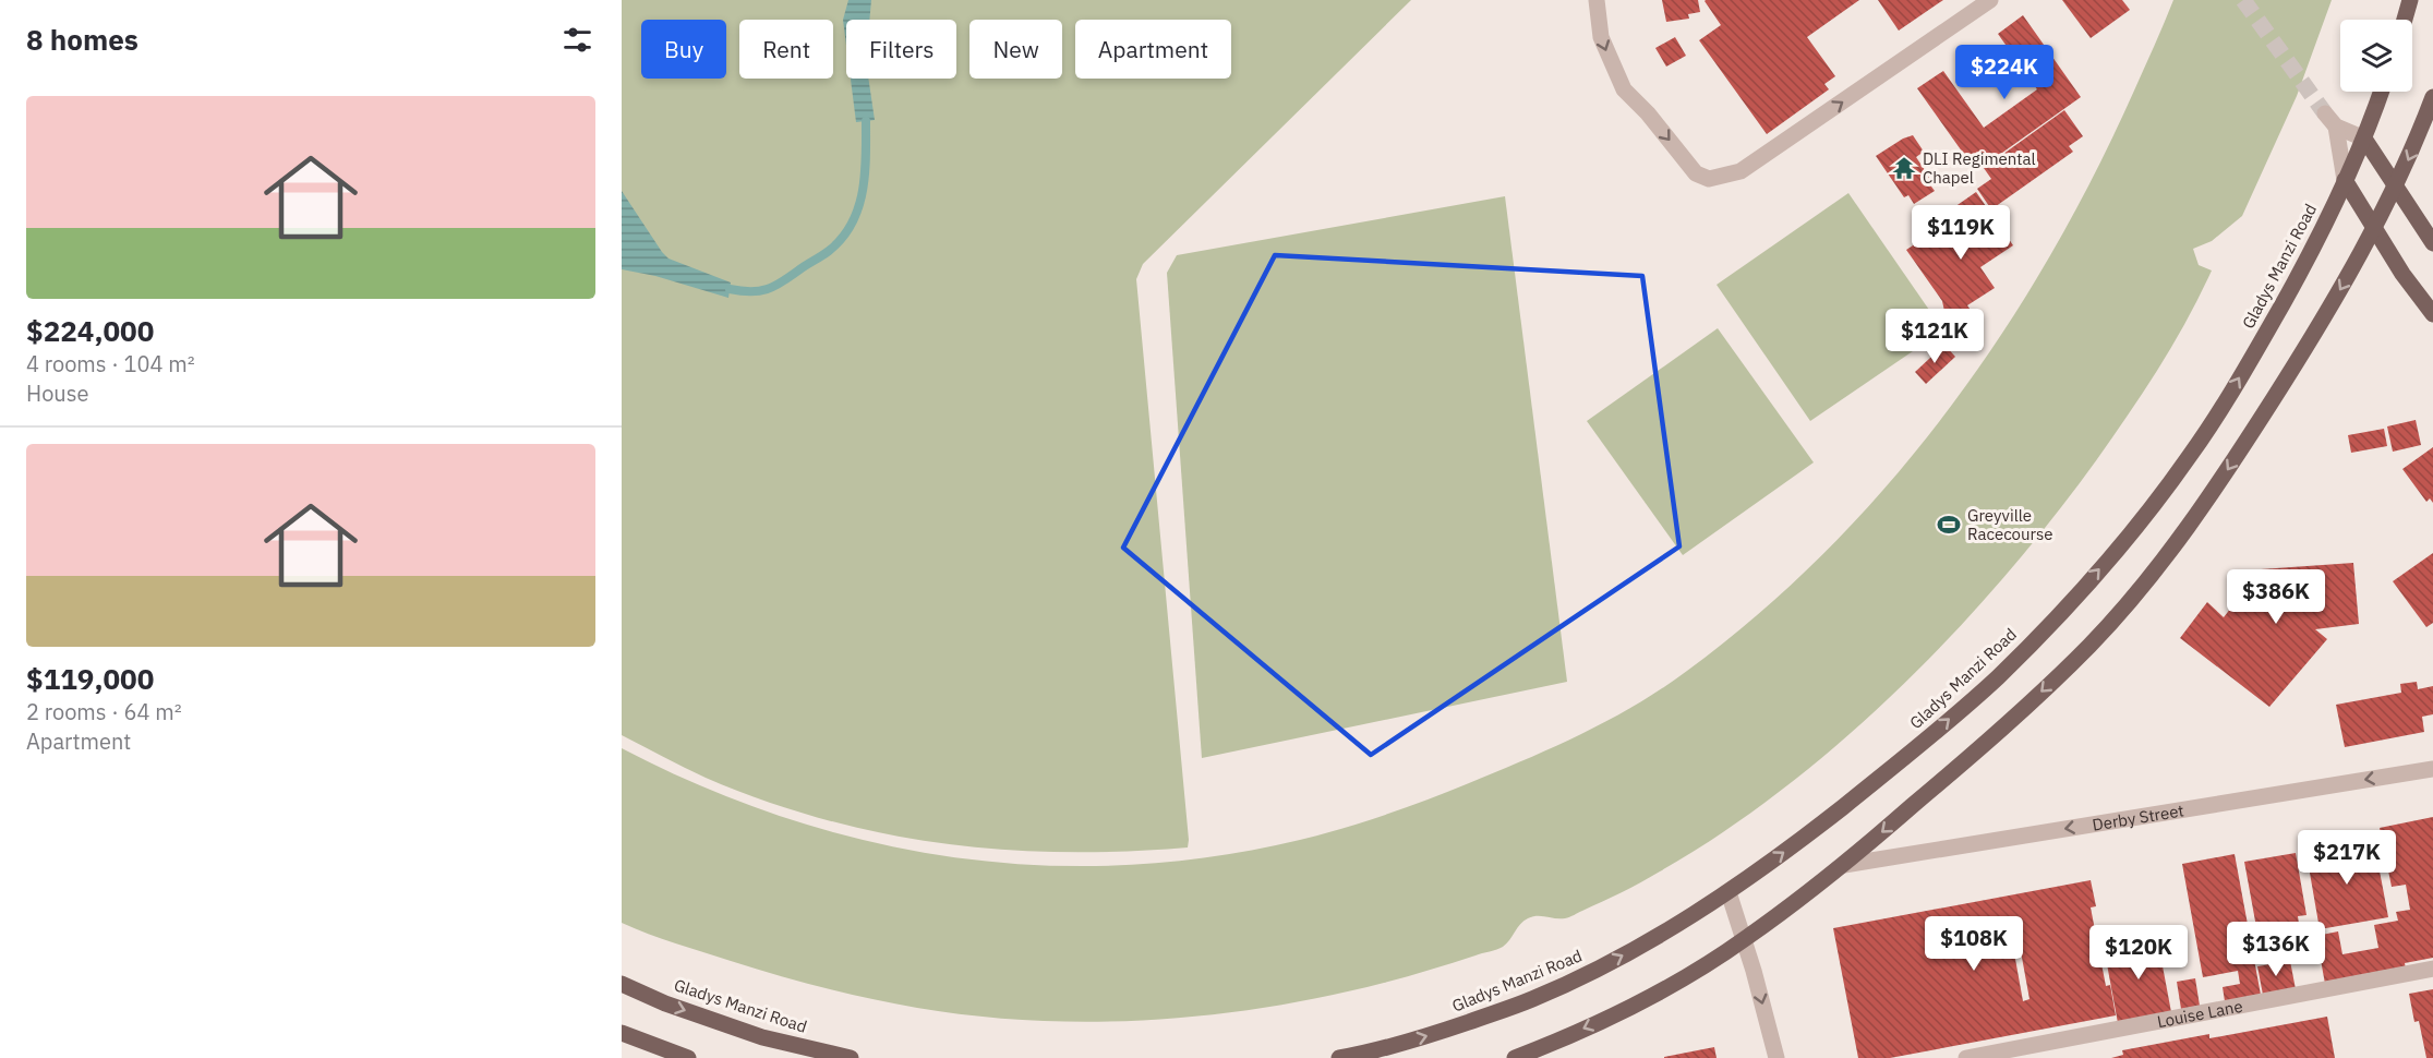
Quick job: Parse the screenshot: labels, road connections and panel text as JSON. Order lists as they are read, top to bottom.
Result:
{
  "streets": {
    "main road": ["Gladys Manzi Road"],
    "street": ["Derby Street", "Louise Lane"]
  },
  "one_way": ["Derby Street"],
  "places": {
    "temple": ["DLI Regimental Chapel"],
    "sports": ["Greyville Racecourse"]
  },
  "page": {
    "heading": "8 homes",
    "chip": [
      "Buy",
      "Rent",
      "Filters",
      "New",
      "Apartment"
    ],
    "price": [
      "$224K",
      "$119K",
      "$121K",
      "$386K",
      "$217K",
      "$108K",
      "$136K",
      "$120K"
    ],
    "list": [
      {
        "name": "$224,000",
        "note": "4 rooms · 104 m² · House"
      },
      {
        "name": "$119,000",
        "note": "2 rooms · 64 m² · Apartment"
      }
    ]
  }
}
